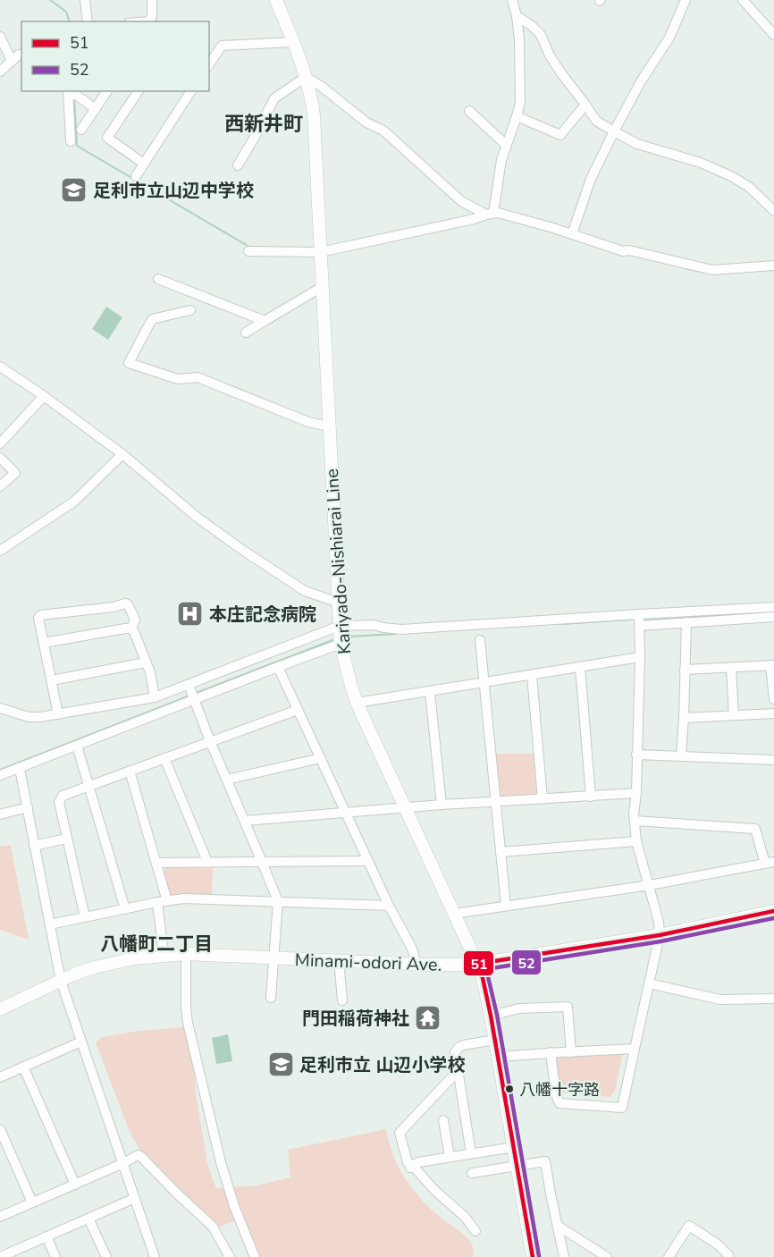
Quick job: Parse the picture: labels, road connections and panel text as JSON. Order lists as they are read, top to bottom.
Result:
{
  "streets": {
    "main road": ["Kariyado-Nishiarai Line", "Minami-odori Ave."]
  },
  "crossings": [
    ["Kariyado-Nishiarai Line", "Minami-odori Ave."]
  ],
  "districts": ["西新井町", "八幡町二丁目"],
  "places": {
    "school or university": ["足利市立山辺中学校", "足利市立 山辺小学校"],
    "hospital": ["本庄記念病院"],
    "temple": ["門田稲荷神社"],
    "other": ["八幡十字路"]
  },
  "lines": ["transit line 51", "transit line 52"],
  "legend": ["51", "52"]
}
